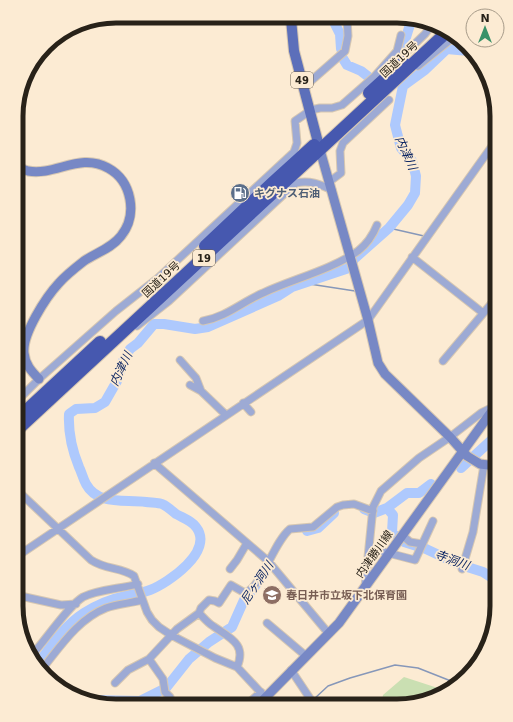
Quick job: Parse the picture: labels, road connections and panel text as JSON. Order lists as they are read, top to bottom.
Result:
{
  "streets": {
    "highway": ["国道19号", "19"],
    "main road": ["49"],
    "street": ["内津勝川線"]
  },
  "crossings": [
    ["国道19号", "49"]
  ],
  "water": ["内津川", "寺洞川", "尼ヶ洞川"],
  "places": {
    "fuel station": ["キグナス石油"],
    "school or university": ["春日井市立坂下北保育園"]
  },
  "north": "top"
}
